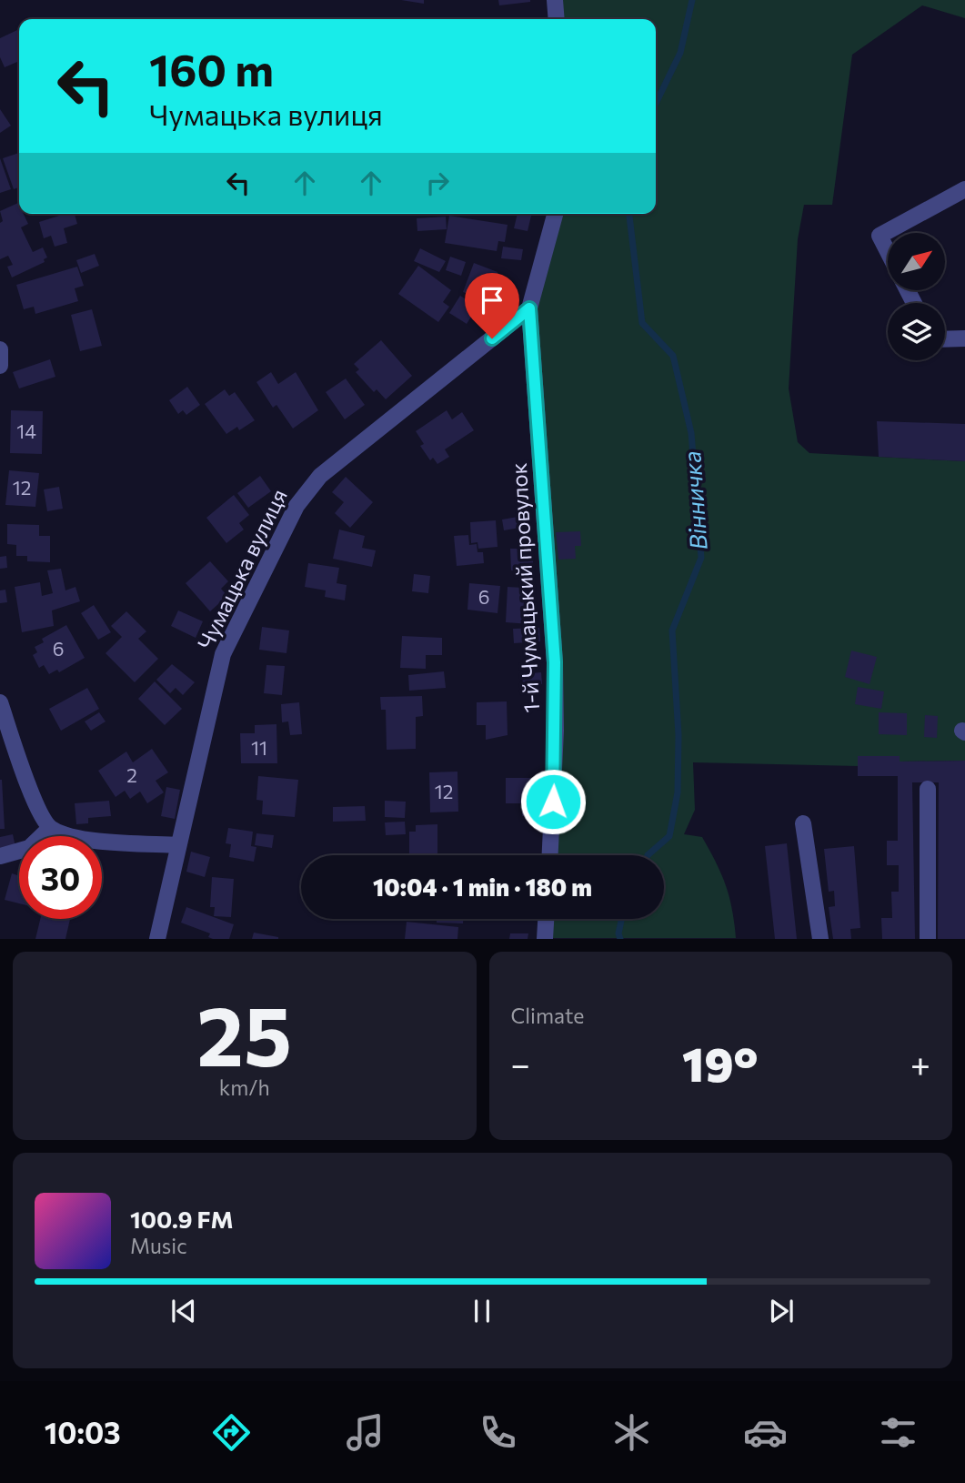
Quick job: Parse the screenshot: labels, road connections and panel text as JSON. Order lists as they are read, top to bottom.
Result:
{
  "streets": {
    "street": ["Чумацька вулиця", "1-й Чумацький провулок"]
  },
  "crossings": [
    ["Чумацька вулиця", "1-й Чумацький провулок"]
  ],
  "water": ["Вінничка"],
  "house_numbers": [
    "14",
    "12",
    "6",
    "6",
    "11",
    "2",
    "12"
  ],
  "north": "top right",
  "page": {
    "turn": ["160 m", "Чумацька вулиця"],
    "limit": "30",
    "trip": "10:04 · 1 min · 180 m",
    "tile": [
      ["25", "km/h"],
      "Climate"
    ],
    "heat": ["−", "19°", "+"],
    "song": ["100.9 FM", "Music"],
    "tabs": "10:03"
  }
}
